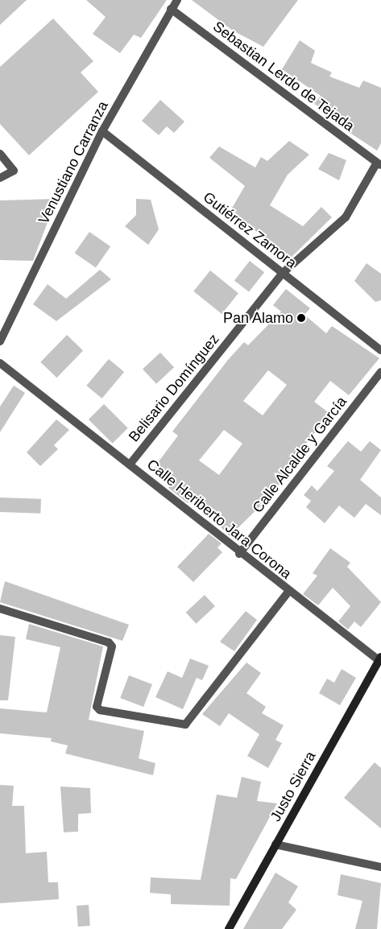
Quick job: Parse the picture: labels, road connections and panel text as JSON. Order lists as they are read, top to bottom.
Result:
{
  "streets": {
    "main road": ["Justo Sierra"],
    "street": [
      "Sebastian Lerdo de Tejada",
      "Venustiano Carranza",
      "Gutiérrez Zamora",
      "Belisario Domínguez",
      "Calle Alcalde y García",
      "Calle Heriberto Jara Corona"
    ]
  },
  "crossings": [
    ["Sebastian Lerdo de Tejada", "Venustiano Carranza"],
    ["Sebastian Lerdo de Tejada", "Belisario Domínguez"],
    ["Venustiano Carranza", "Gutiérrez Zamora"],
    ["Gutiérrez Zamora", "Belisario Domínguez"],
    ["Belisario Domínguez", "Calle Heriberto Jara Corona"],
    ["Calle Alcalde y García", "Calle Heriberto Jara Corona"],
    ["Calle Heriberto Jara Corona", "Justo Sierra"]
  ],
  "places": ["Pan Alamo"]
}
